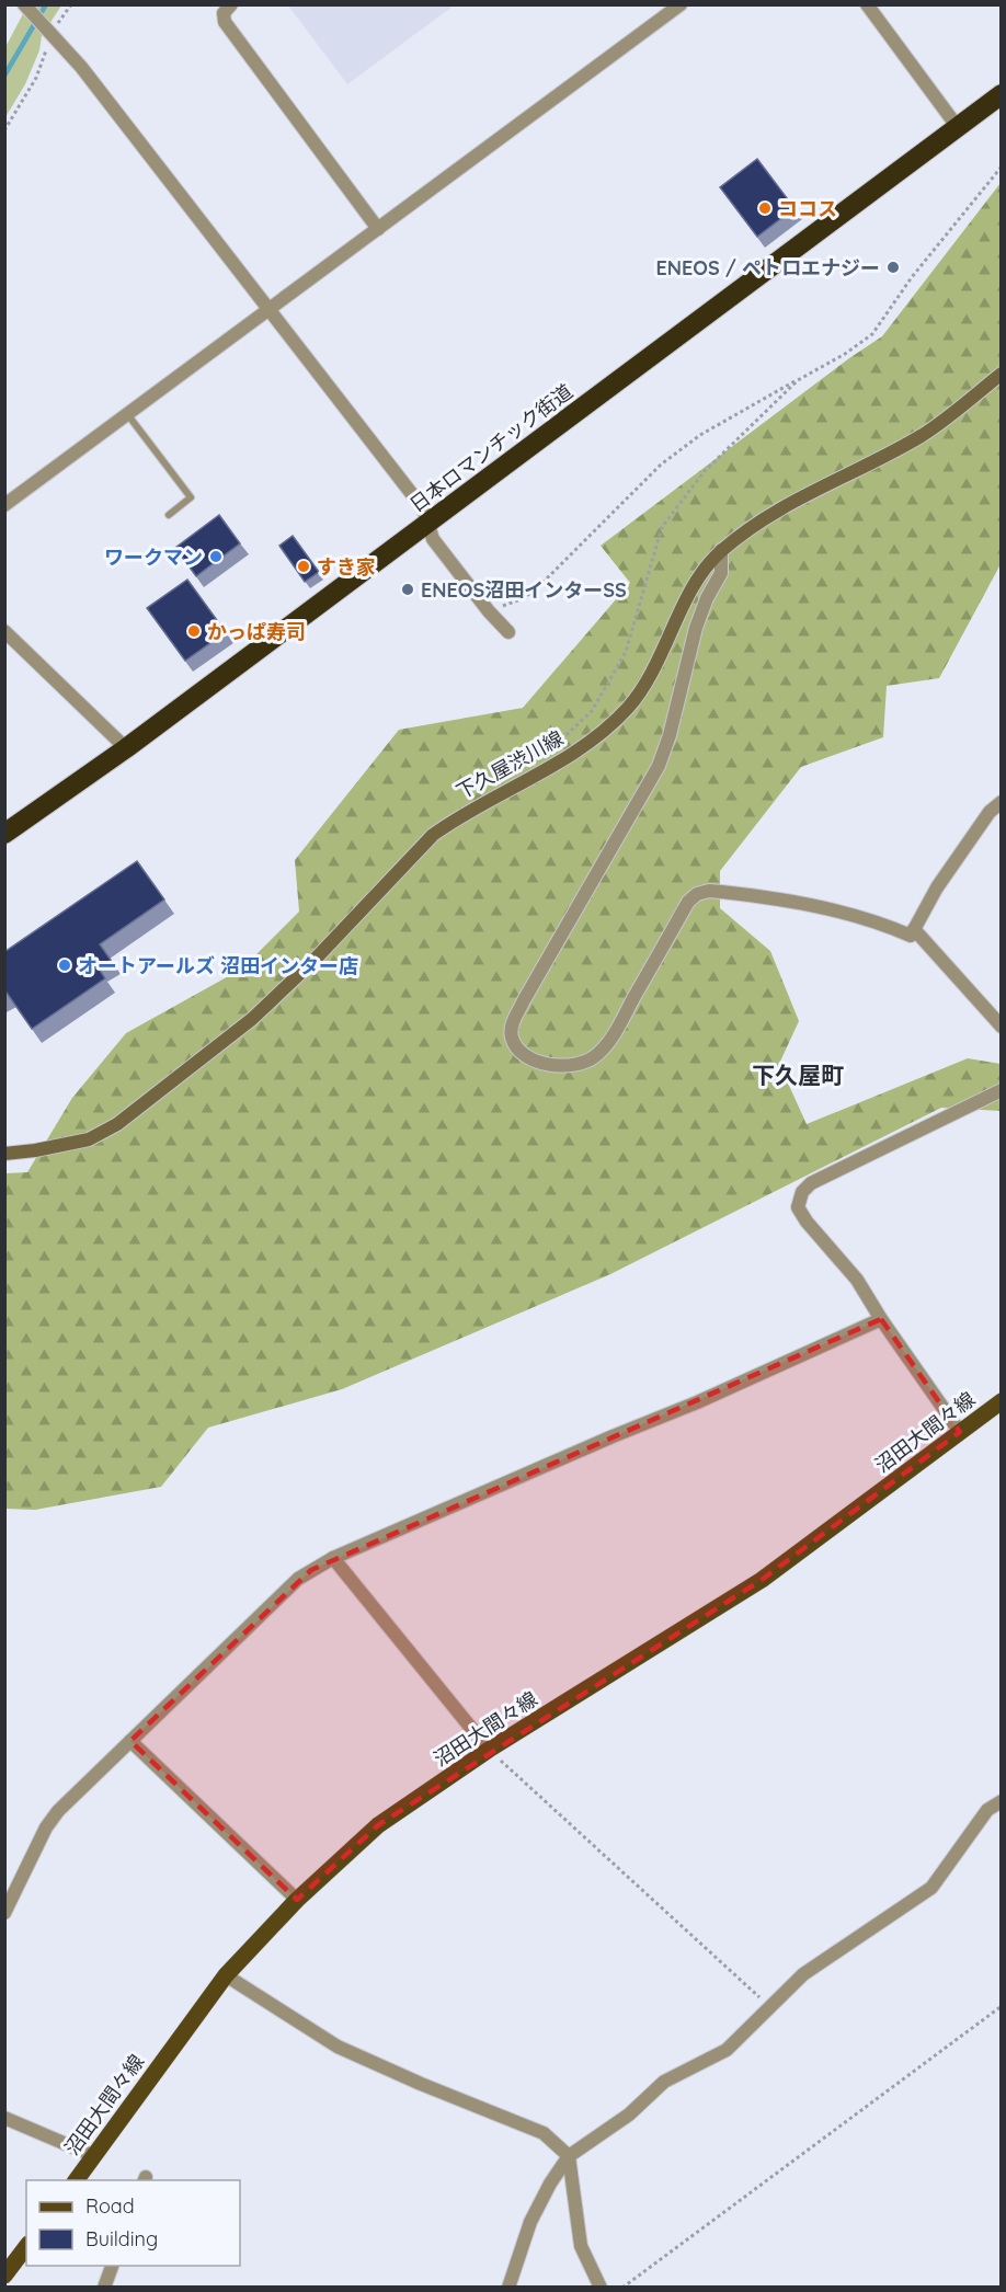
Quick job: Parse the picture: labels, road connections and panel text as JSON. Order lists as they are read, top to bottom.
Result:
{
  "streets": {
    "highway": ["日本ロマンチック街道"],
    "main road": ["下久屋渋川線", "沼田大間々線"]
  },
  "districts": ["下久屋町"],
  "places": [
    "ココス",
    "ENEOS / ペトロエナジー",
    "ワークマン",
    "すき家",
    "ENEOS沼田インターSS",
    "かっぱ寿司",
    "オートアールズ 沼田インター店"
  ],
  "legend": ["Road", "Building"]
}
